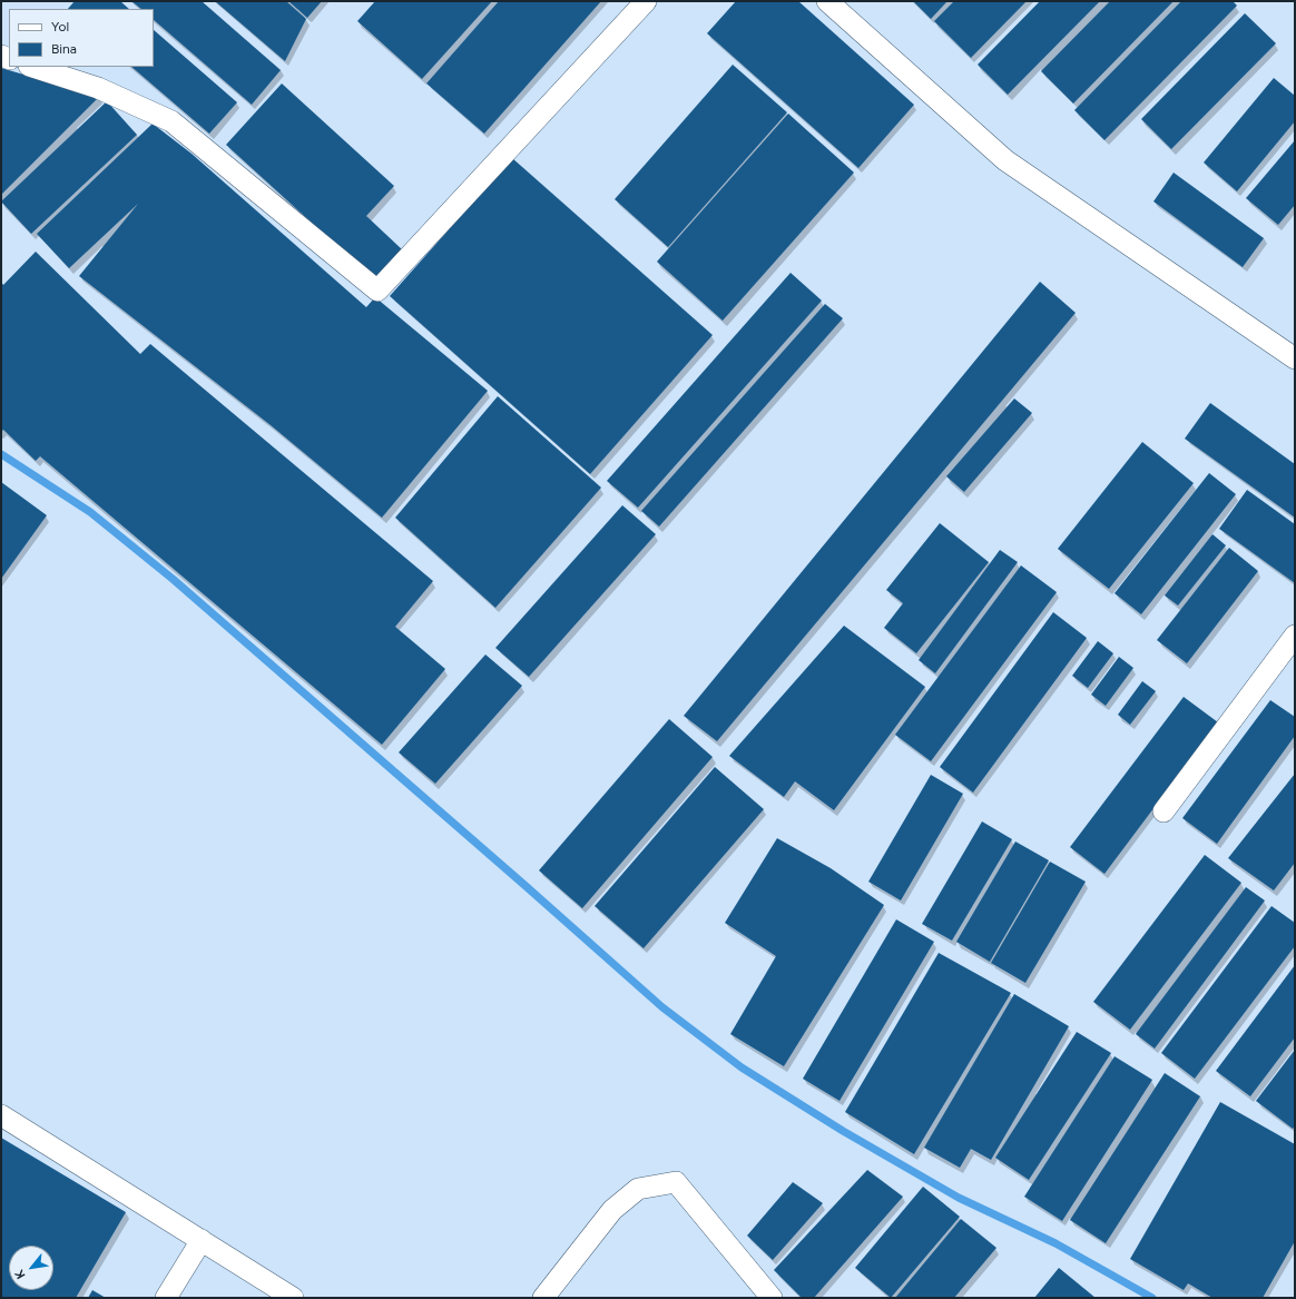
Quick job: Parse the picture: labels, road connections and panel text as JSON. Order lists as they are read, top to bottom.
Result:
{
  "legend": ["Yol", "Bina"],
  "north": "bottom left"
}
